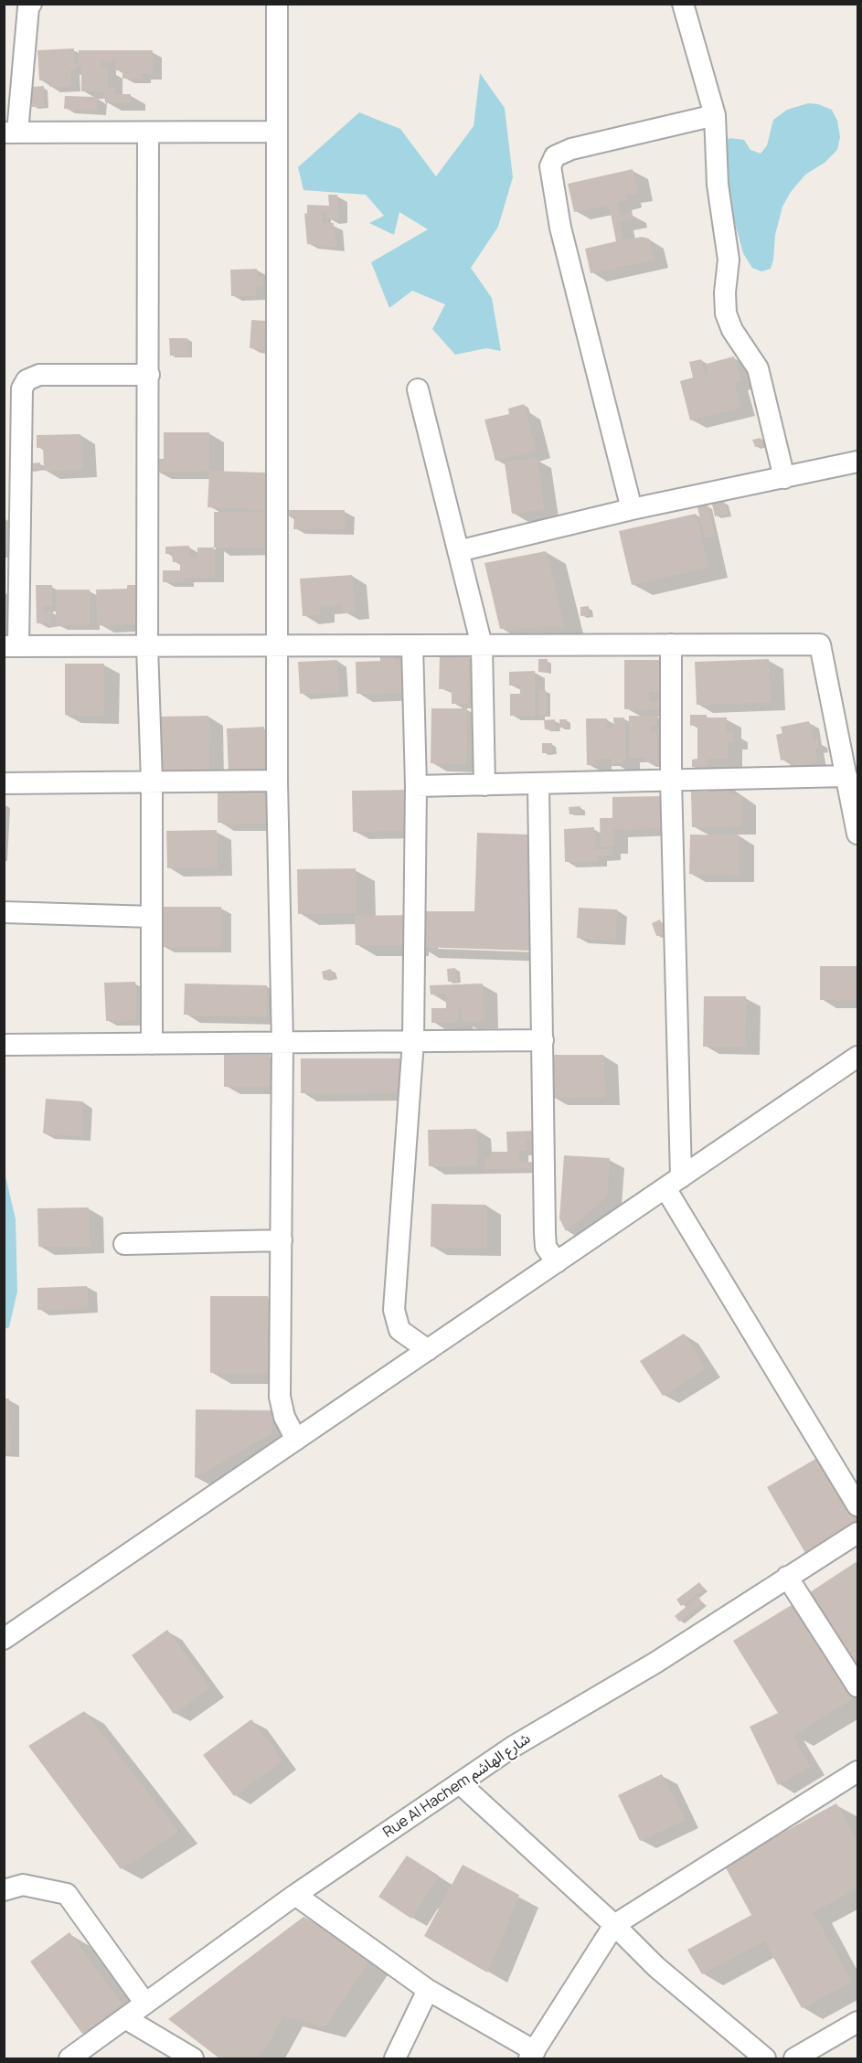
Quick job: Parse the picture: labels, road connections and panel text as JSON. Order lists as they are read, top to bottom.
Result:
{
  "streets": {
    "street": ["Rue Al Hachem شارع الهاشم"]
  }
}
